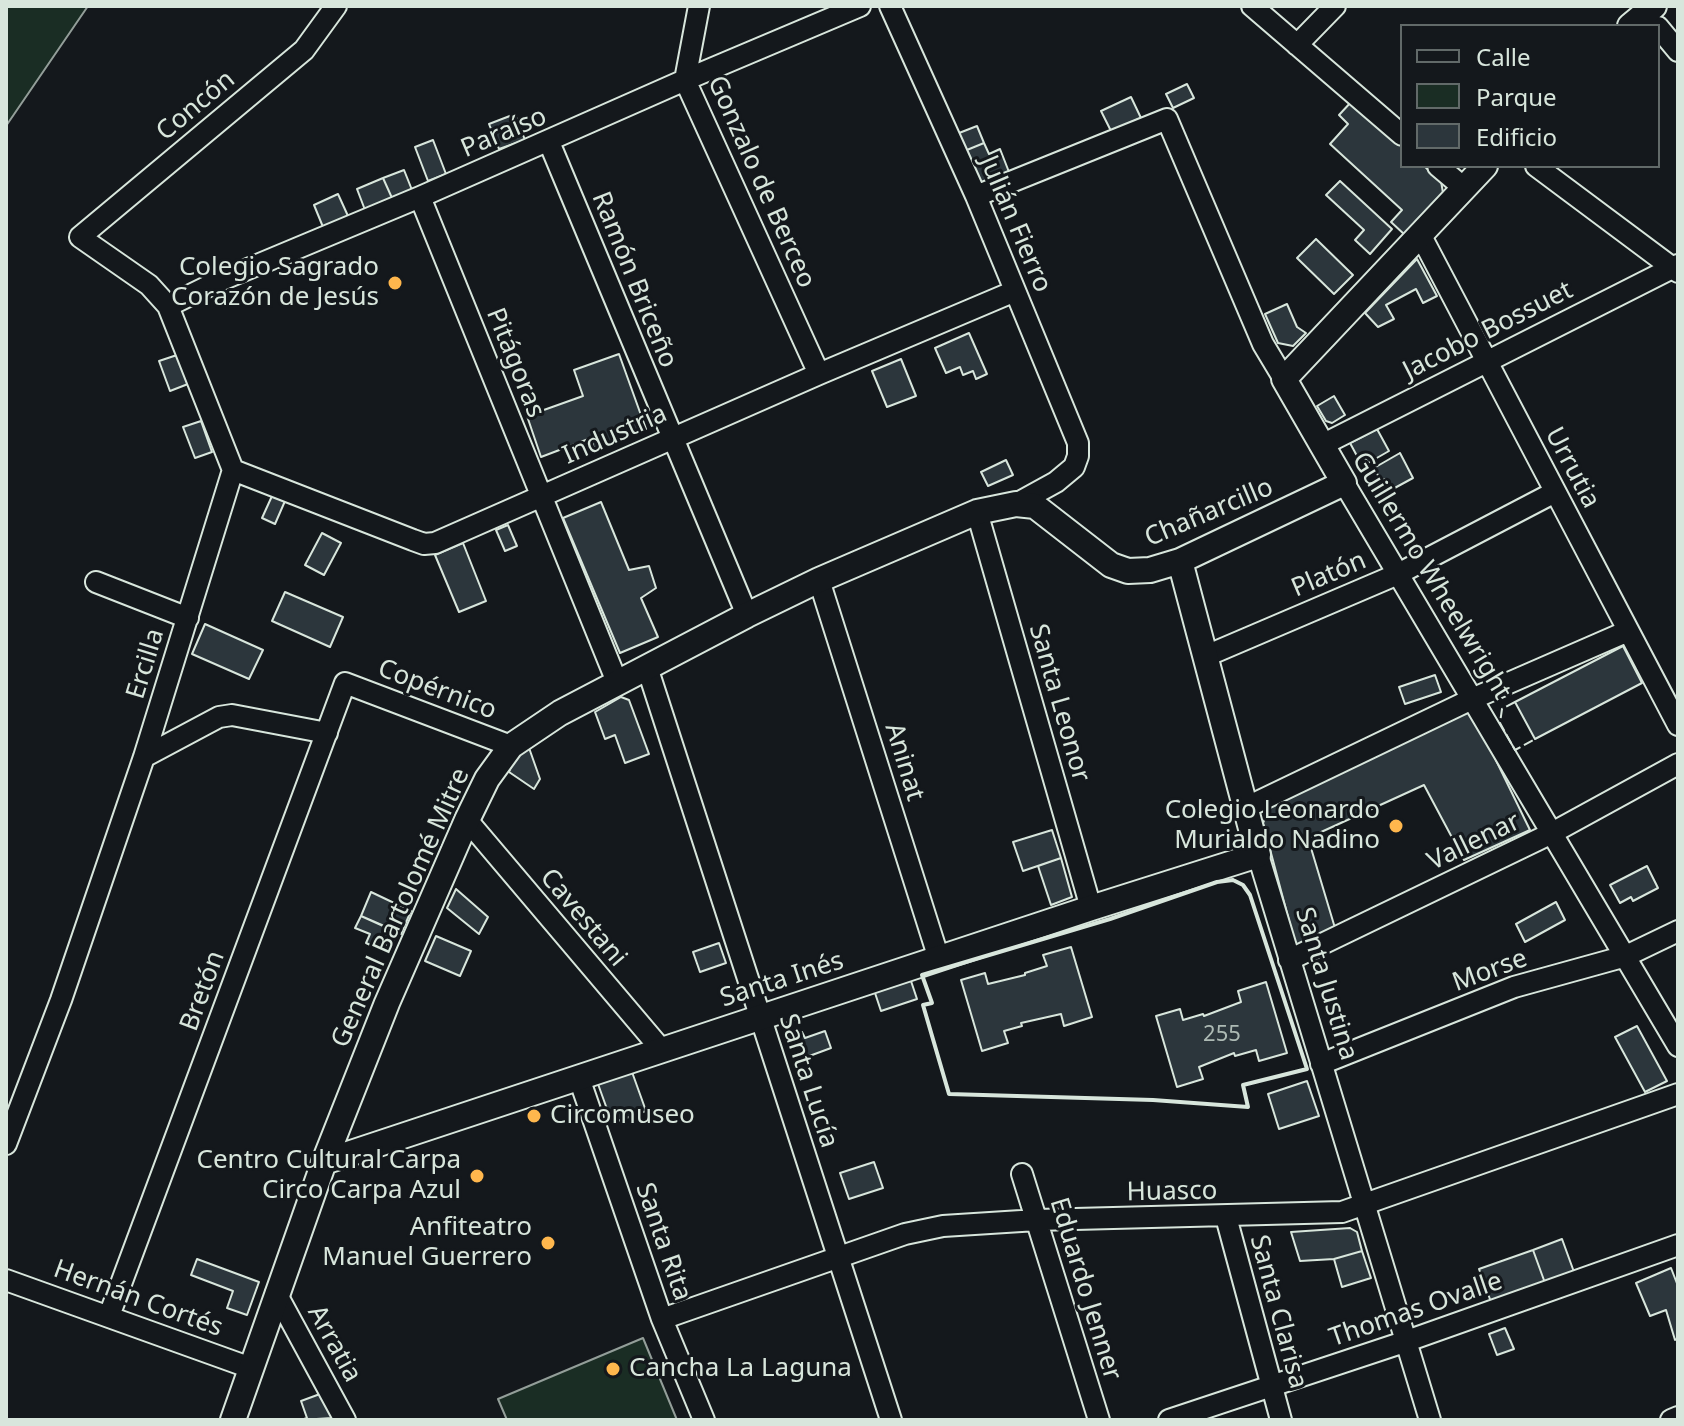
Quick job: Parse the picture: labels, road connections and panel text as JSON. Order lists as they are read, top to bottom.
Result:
{
  "streets": {
    "street": [
      "Concón",
      "Paraíso",
      "Gonzalo de Berceo",
      "Julián Fierro",
      "Ramón Briceño",
      "Jacobo Bossuet",
      "Pitágoras",
      "Industria",
      "Urrutia",
      "Chañarcillo",
      "Platón",
      "Guillermo Wheelwright",
      "Ercilla",
      "Copérnico",
      "Santa Leonor",
      "Aninat",
      "Vallenar",
      "General Bartolomé Mitre",
      "Cavestani",
      "Morse",
      "Santa Inés",
      "Santa Justina",
      "Bretón",
      "Santa Lucía",
      "Huasco",
      "Santa Rita",
      "Eduardo Jenner",
      "Hernán Cortés",
      "Thomas Ovalle",
      "Santa Clarisa",
      "Arratia"
    ]
  },
  "crossings": [
    ["Concón", "Paraíso"],
    ["Paraíso", "Gonzalo de Berceo"],
    ["Paraíso", "Ramón Briceño"],
    ["Paraíso", "Pitágoras"],
    ["Gonzalo de Berceo", "Industria"],
    ["Julián Fierro", "Industria"],
    ["Julián Fierro", "Guillermo Wheelwright"],
    ["Julián Fierro", "General Bartolomé Mitre"],
    ["Ramón Briceño", "Industria"],
    ["Ramón Briceño", "General Bartolomé Mitre"],
    ["Jacobo Bossuet", "Urrutia"],
    ["Jacobo Bossuet", "Guillermo Wheelwright"],
    ["Pitágoras", "Industria"],
    ["Pitágoras", "General Bartolomé Mitre"],
    ["Industria", "Ercilla"],
    ["Urrutia", "Platón"],
    ["Chañarcillo", "Guillermo Wheelwright"],
    ["Chañarcillo", "General Bartolomé Mitre"],
    ["Chañarcillo", "Santa Justina"],
    ["Platón", "Guillermo Wheelwright"],
    ["Platón", "Santa Justina"],
    ["Guillermo Wheelwright", "Vallenar"],
    ["Guillermo Wheelwright", "Morse"],
    ["Copérnico", "General Bartolomé Mitre"],
    ["Copérnico", "Bretón"],
    ["Santa Leonor", "General Bartolomé Mitre"],
    ["Santa Leonor", "Santa Inés"],
    ["Aninat", "General Bartolomé Mitre"],
    ["Aninat", "Santa Inés"],
    ["Vallenar", "Santa Justina"],
    ["General Bartolomé Mitre", "Cavestani"],
    ["General Bartolomé Mitre", "Santa Inés"],
    ["General Bartolomé Mitre", "Santa Lucía"],
    ["General Bartolomé Mitre", "Hernán Cortés"],
    ["General Bartolomé Mitre", "Arratia"],
    ["Cavestani", "Santa Inés"],
    ["Morse", "Santa Justina"],
    ["Santa Inés", "Santa Justina"],
    ["Santa Inés", "Santa Lucía"],
    ["Santa Inés", "Santa Rita"],
    ["Santa Justina", "Huasco"],
    ["Santa Justina", "Thomas Ovalle"],
    ["Bretón", "Hernán Cortés"],
    ["Santa Lucía", "Huasco"],
    ["Huasco", "Santa Rita"],
    ["Huasco", "Eduardo Jenner"],
    ["Huasco", "Santa Clarisa"],
    ["Thomas Ovalle", "Santa Clarisa"]
  ],
  "places": [
    "Colegio Sagrado Corazón de Jesús",
    "Colegio Leonardo Murialdo Nadino",
    "Circomuseo",
    "Centro Cultural Carpa Circo Carpa Azul",
    "Anfiteatro Manuel Guerrero",
    "Cancha La Laguna"
  ],
  "house_numbers": ["255"],
  "legend": ["Calle", "Parque", "Edificio"]
}
